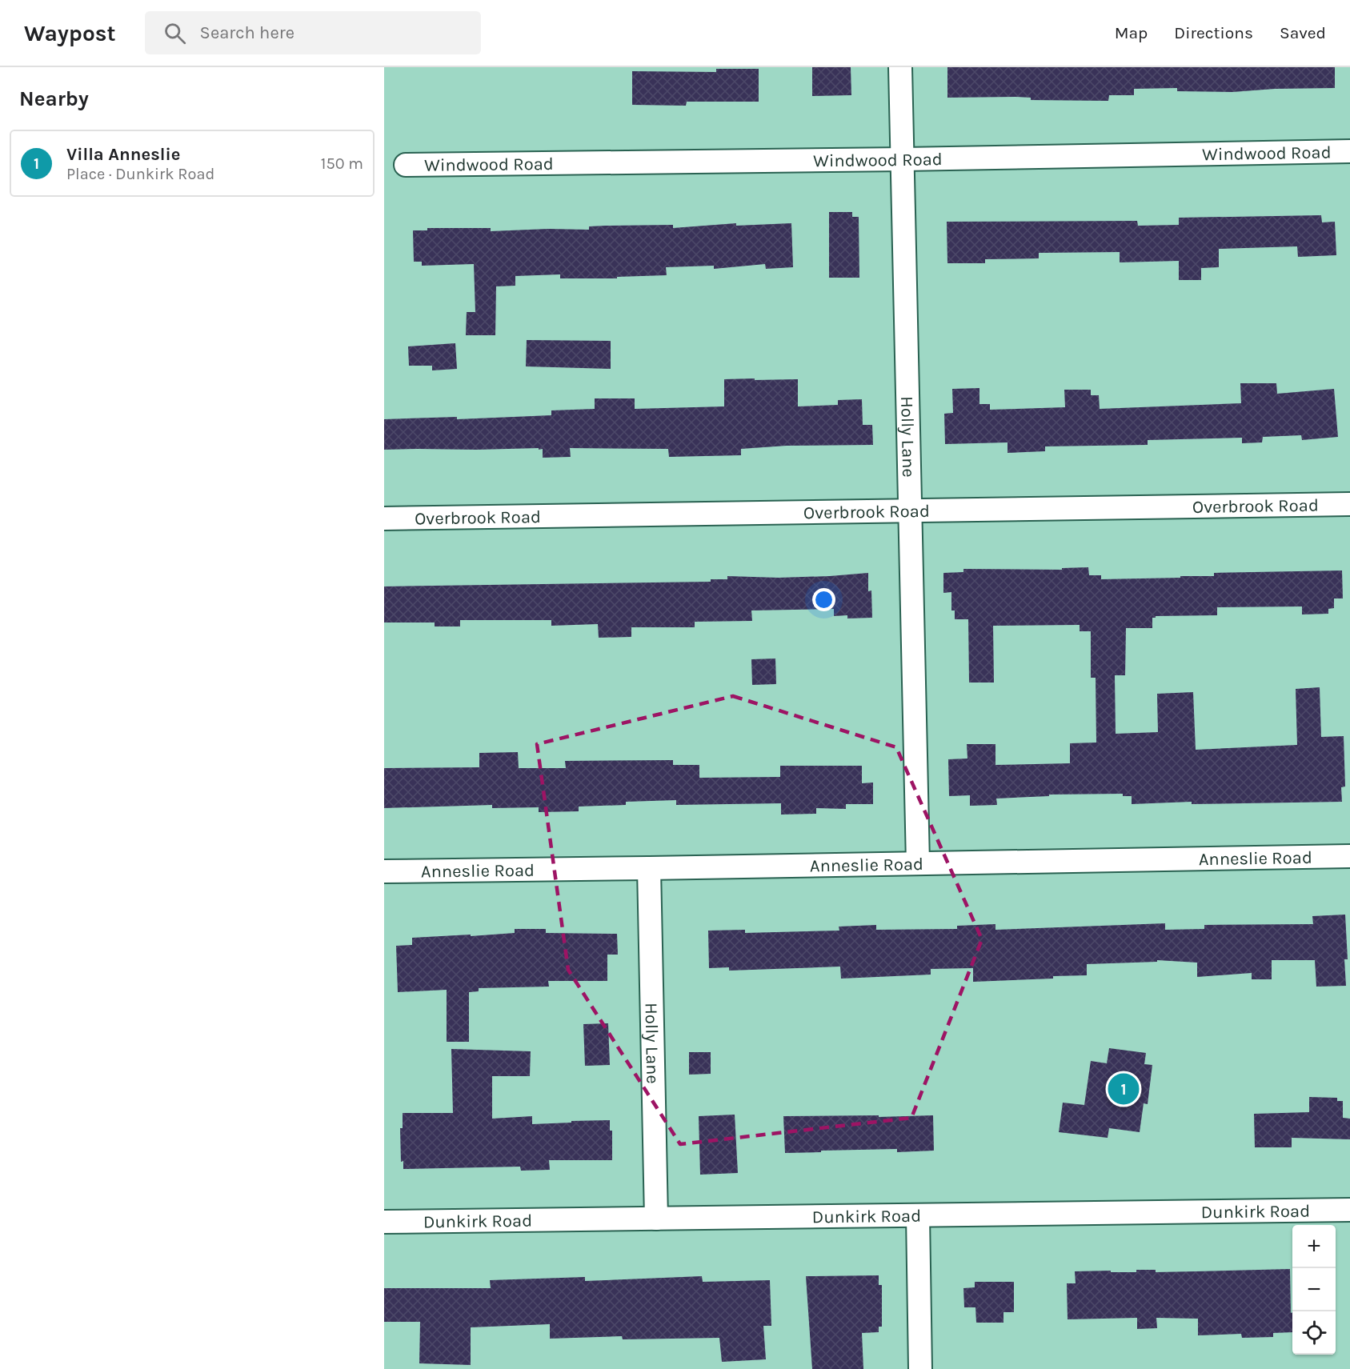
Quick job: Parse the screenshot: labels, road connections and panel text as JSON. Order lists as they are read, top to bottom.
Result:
{
  "streets": {
    "street": [
      "Windwood Road",
      "Holly Lane",
      "Overbrook Road",
      "Anneslie Road",
      "Dunkirk Road"
    ]
  },
  "crossings": [
    ["Windwood Road", "Holly Lane"],
    ["Holly Lane", "Overbrook Road"],
    ["Holly Lane", "Anneslie Road"],
    ["Holly Lane", "Dunkirk Road"]
  ],
  "page": {
    "header": "Waypost",
    "search": "Search here",
    "nav": ["Map", "Directions", "Saved"],
    "heading": "Nearby",
    "list": [
      {
        "mark": "1",
        "name": "Villa Anneslie",
        "note": "Place · Dunkirk Road",
        "value": "150 m"
      }
    ],
    "pins": "1",
    "map_buttons": ["+", "−"]
  }
}
